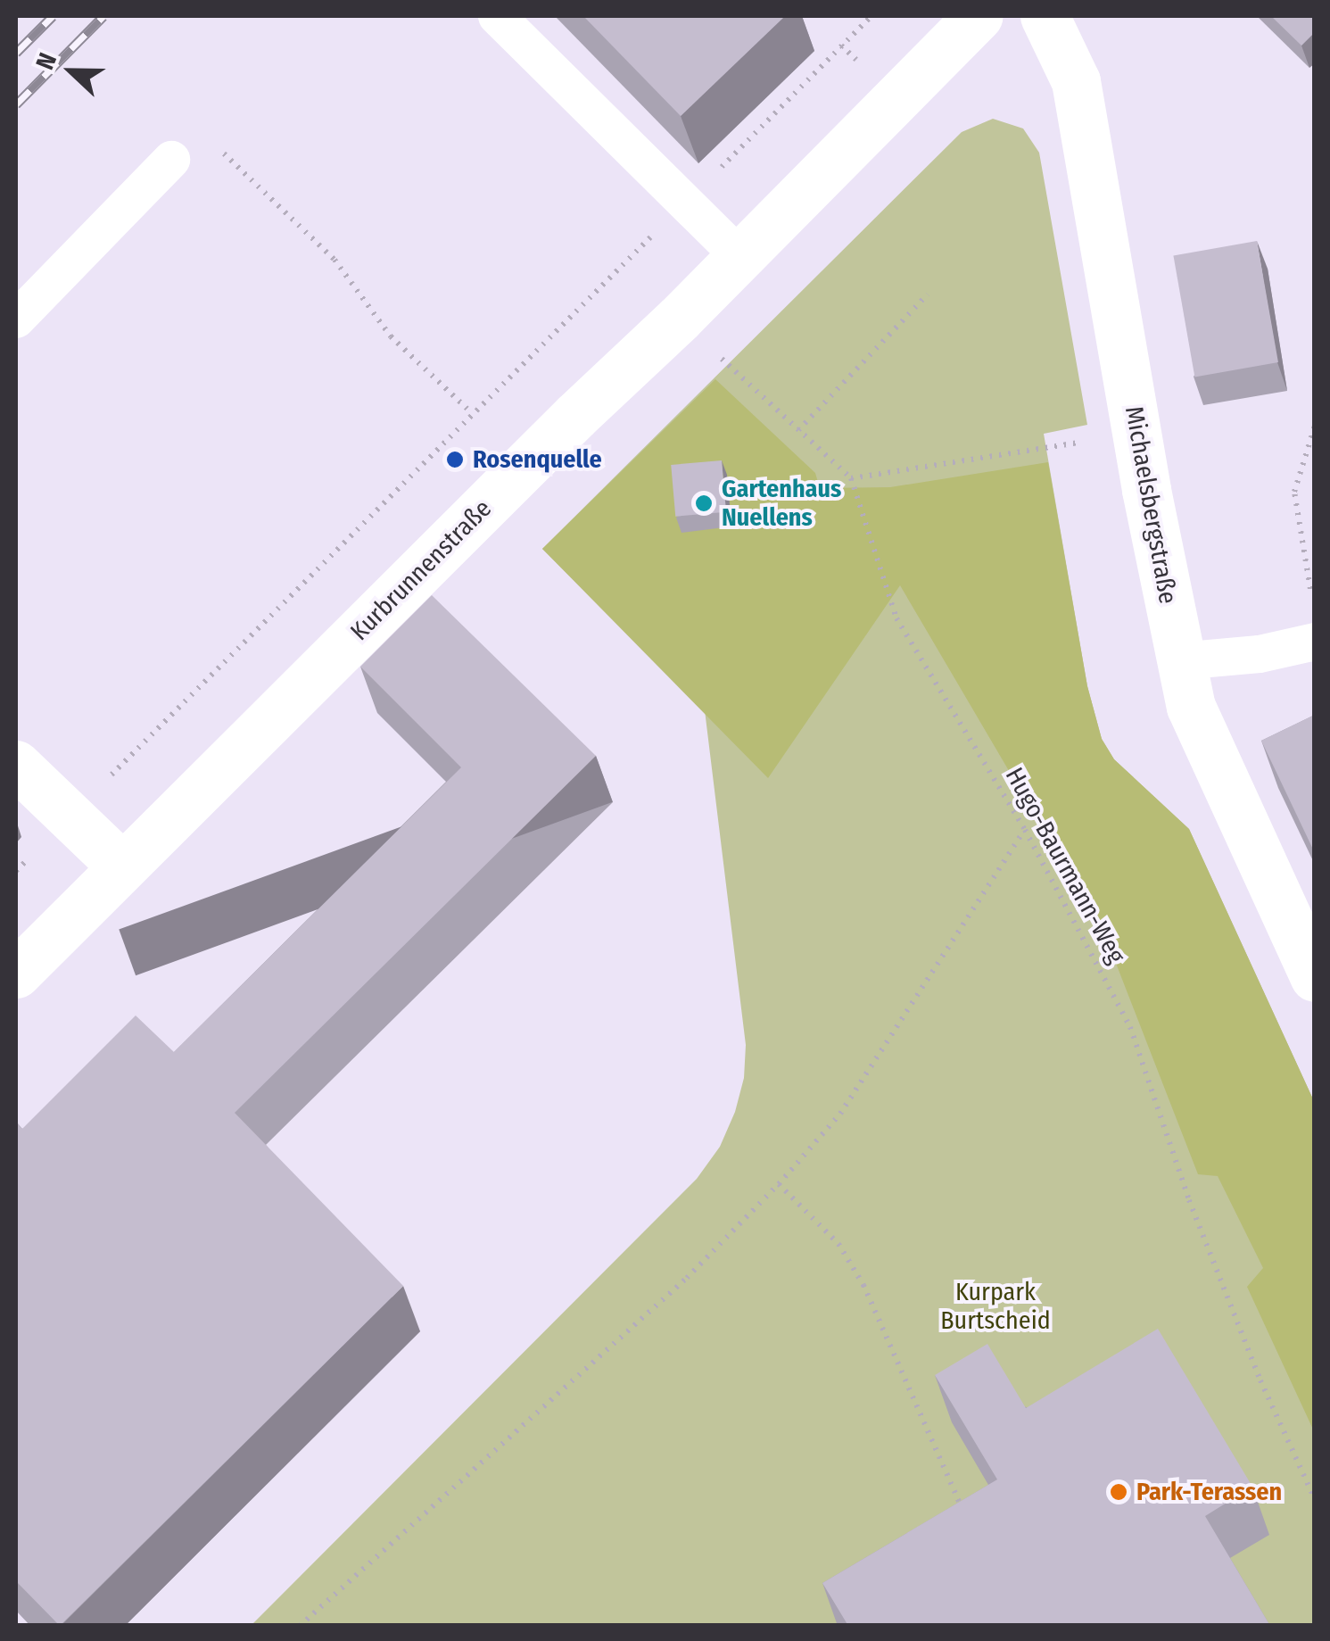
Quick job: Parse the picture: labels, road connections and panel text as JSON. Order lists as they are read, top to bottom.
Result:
{
  "streets": {
    "main road": ["Michaelsbergstraße", "Kurbrunnenstraße"],
    "path": ["Hugo-Baurmann-Weg"]
  },
  "crossings": [
    ["Kurbrunnenstraße", "Hugo-Baurmann-Weg"]
  ],
  "parks": ["Kurpark Burtscheid"],
  "places": ["Rosenquelle", "Gartenhaus Nuellens", "Park-Terassen"],
  "north": "left"
}
